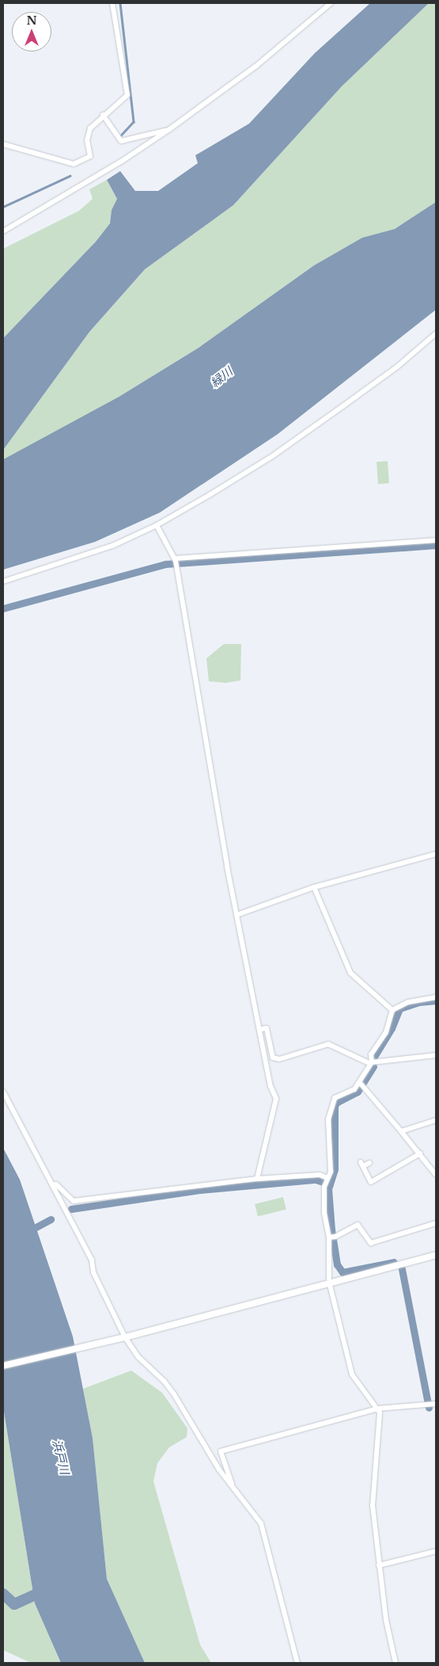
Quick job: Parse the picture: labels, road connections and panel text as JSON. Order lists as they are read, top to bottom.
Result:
{
  "water": ["緑川", "浜戸川"],
  "north": "top"
}
